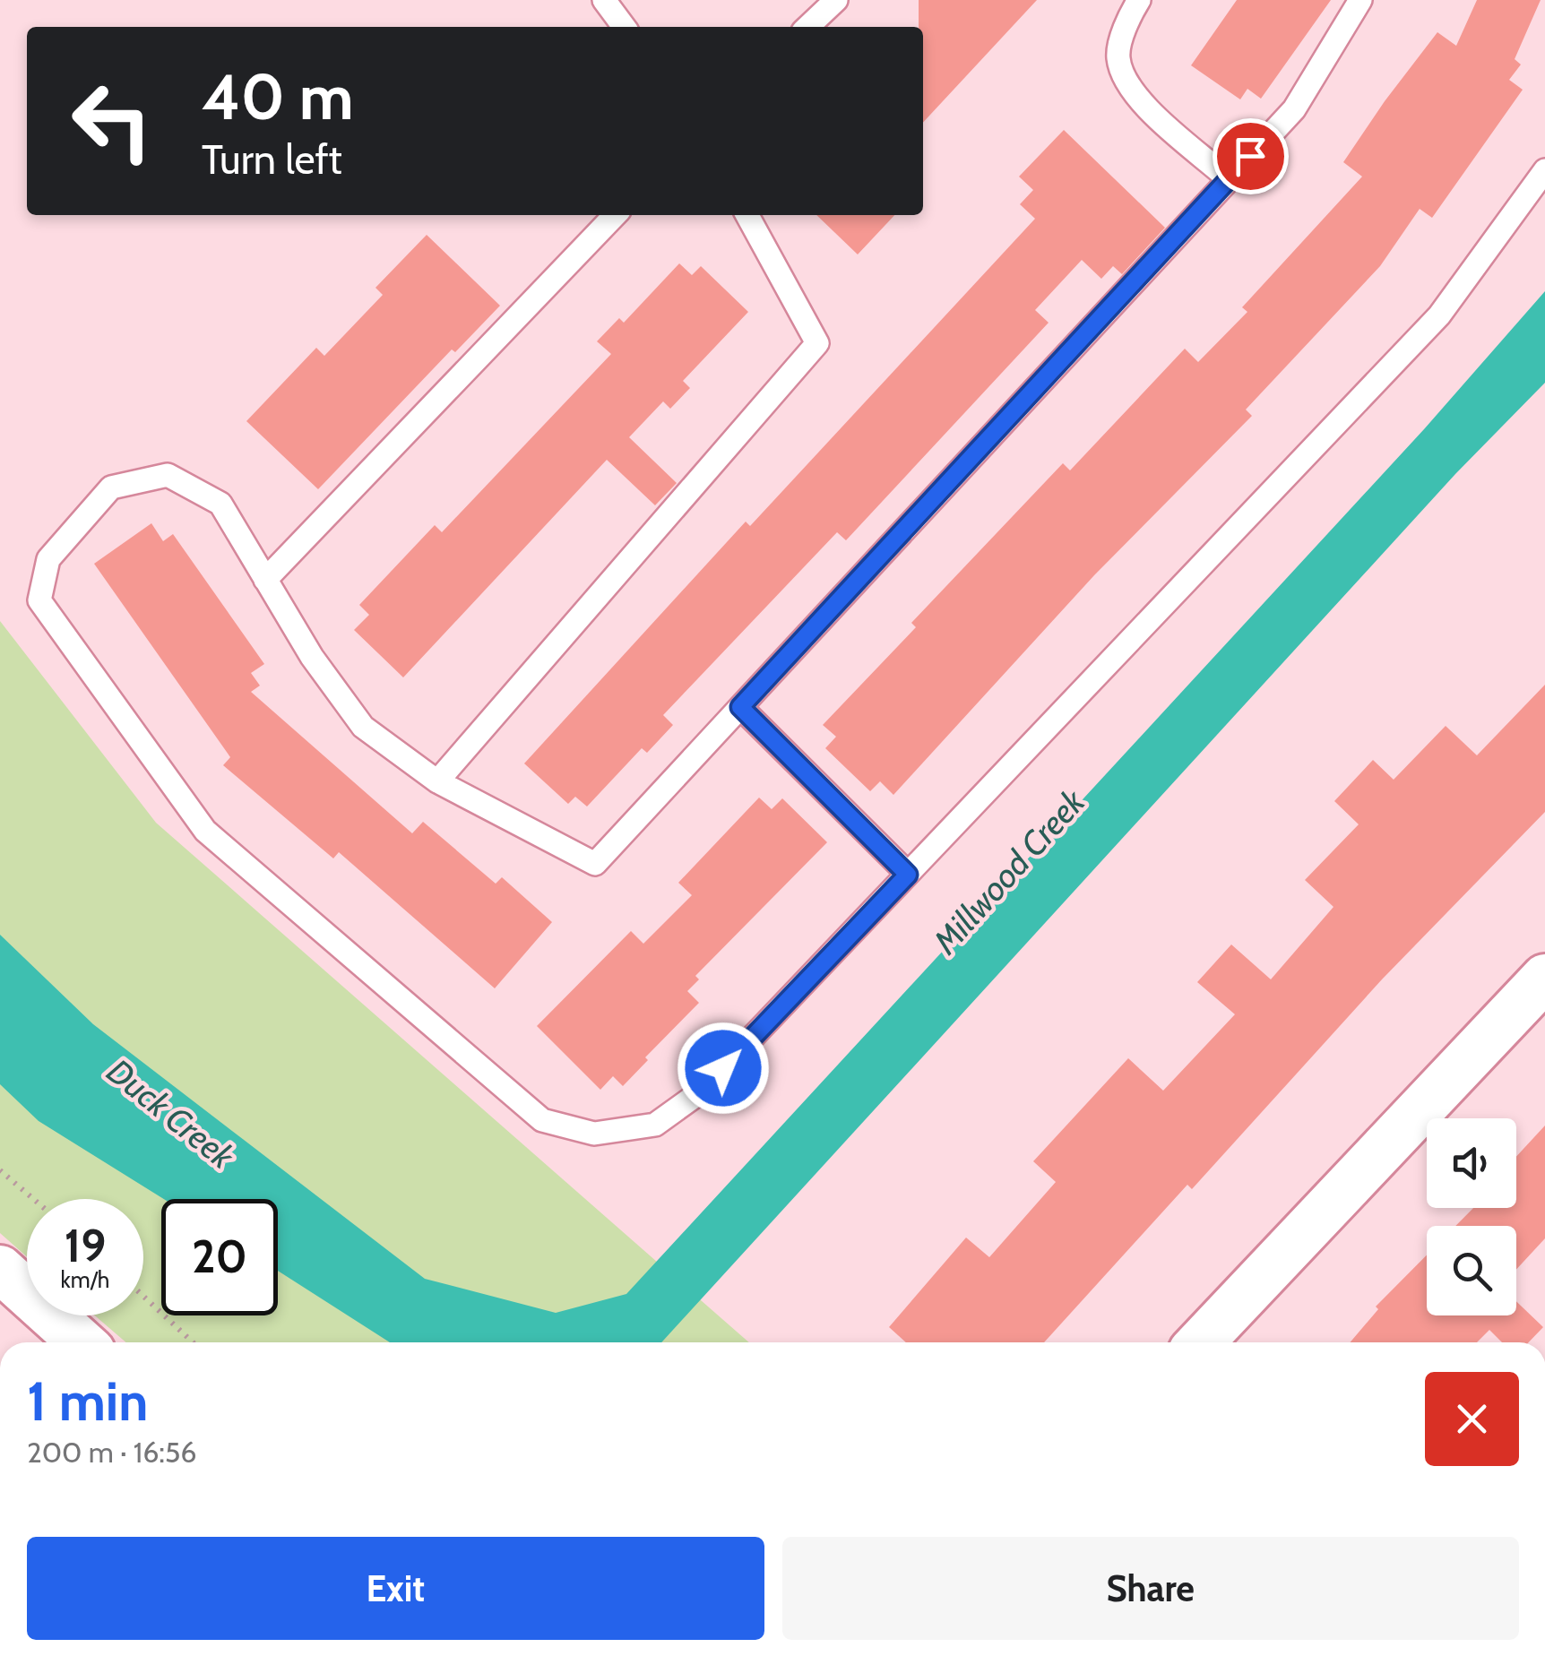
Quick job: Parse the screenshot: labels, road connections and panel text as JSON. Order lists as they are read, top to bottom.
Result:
{
  "water": ["Millwood Creek", "Duck Creek"],
  "page": {
    "turn": ["40 m", "Turn left"],
    "speed": "19 km/h",
    "limit": "20",
    "heading": ["1 min", "200 m · 16:56"],
    "buttons": ["Exit", "Share"]
  }
}
